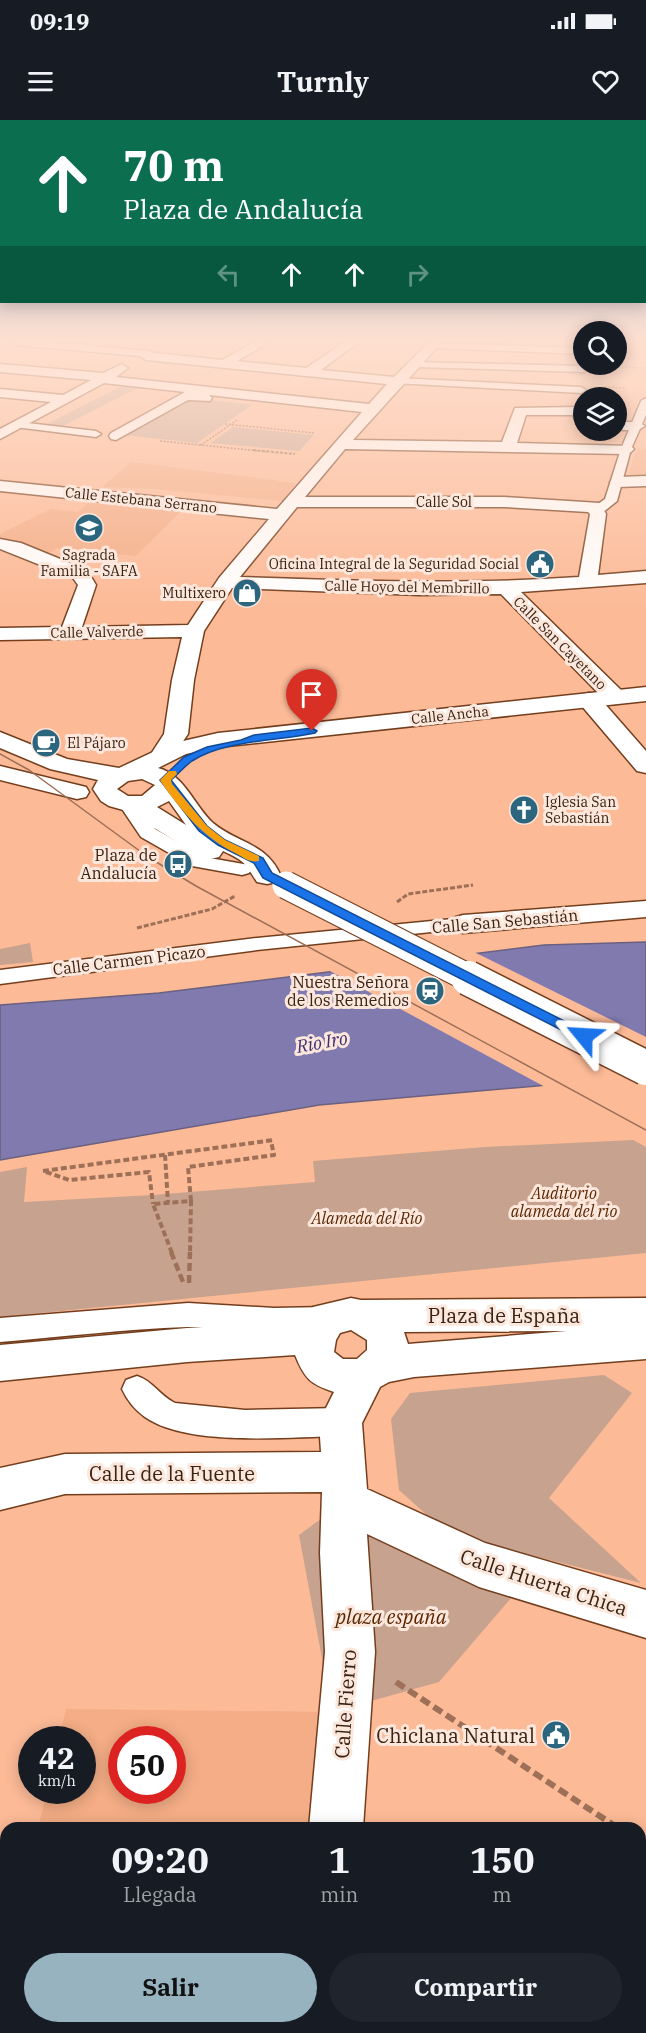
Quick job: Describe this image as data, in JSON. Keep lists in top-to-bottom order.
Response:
{
  "streets": {
    "street": [
      "Calle Estebana Serrano",
      "Calle Sol",
      "Calle Hoyo del Membrillo",
      "Calle Valverde",
      "Calle San Cayetano",
      "Calle Ancha",
      "Calle San Sebastián",
      "Plaza de España",
      "Calle de la Fuente",
      "Calle Huerta Chica",
      "Calle Fierro"
    ],
    "lane": ["Calle Carmen Picazo"]
  },
  "crossings": [
    ["Calle Estebana Serrano", "Calle Sol"],
    ["Calle Hoyo del Membrillo", "Calle San Cayetano"],
    ["Calle San Cayetano", "Calle Ancha"],
    ["Calle San Sebastián", "Calle Carmen Picazo"],
    ["Calle de la Fuente", "Calle Huerta Chica"],
    ["Calle de la Fuente", "Calle Fierro"],
    ["Calle Huerta Chica", "Calle Fierro"]
  ],
  "water": ["Rio Iro"],
  "parks": ["Auditorio alameda del rio", "Alameda del Río", "plaza españa"],
  "places": {
    "school or university": ["Sagrada Familia - SAFA"],
    "public building": ["Oficina Integral de la Seguridad Social", "Chiclana Natural"],
    "shop": ["Multixero"],
    "cafe": ["El Pájaro"],
    "church": ["Iglesia San Sebastián"],
    "bus stop": ["Plaza de Andalucía"],
    "station": ["Nuestra Señora de los Remedios"]
  },
  "page": {
    "status": "09:19",
    "header": "Turnly",
    "turn": ["70 m", "Plaza de Andalucía"],
    "speed": "42 km/h",
    "limit": "50",
    "eta": [
      "09:20",
      "Llegada",
      "1",
      "min",
      "150",
      "m"
    ],
    "buttons": ["Salir", "Compartir"]
  }
}
